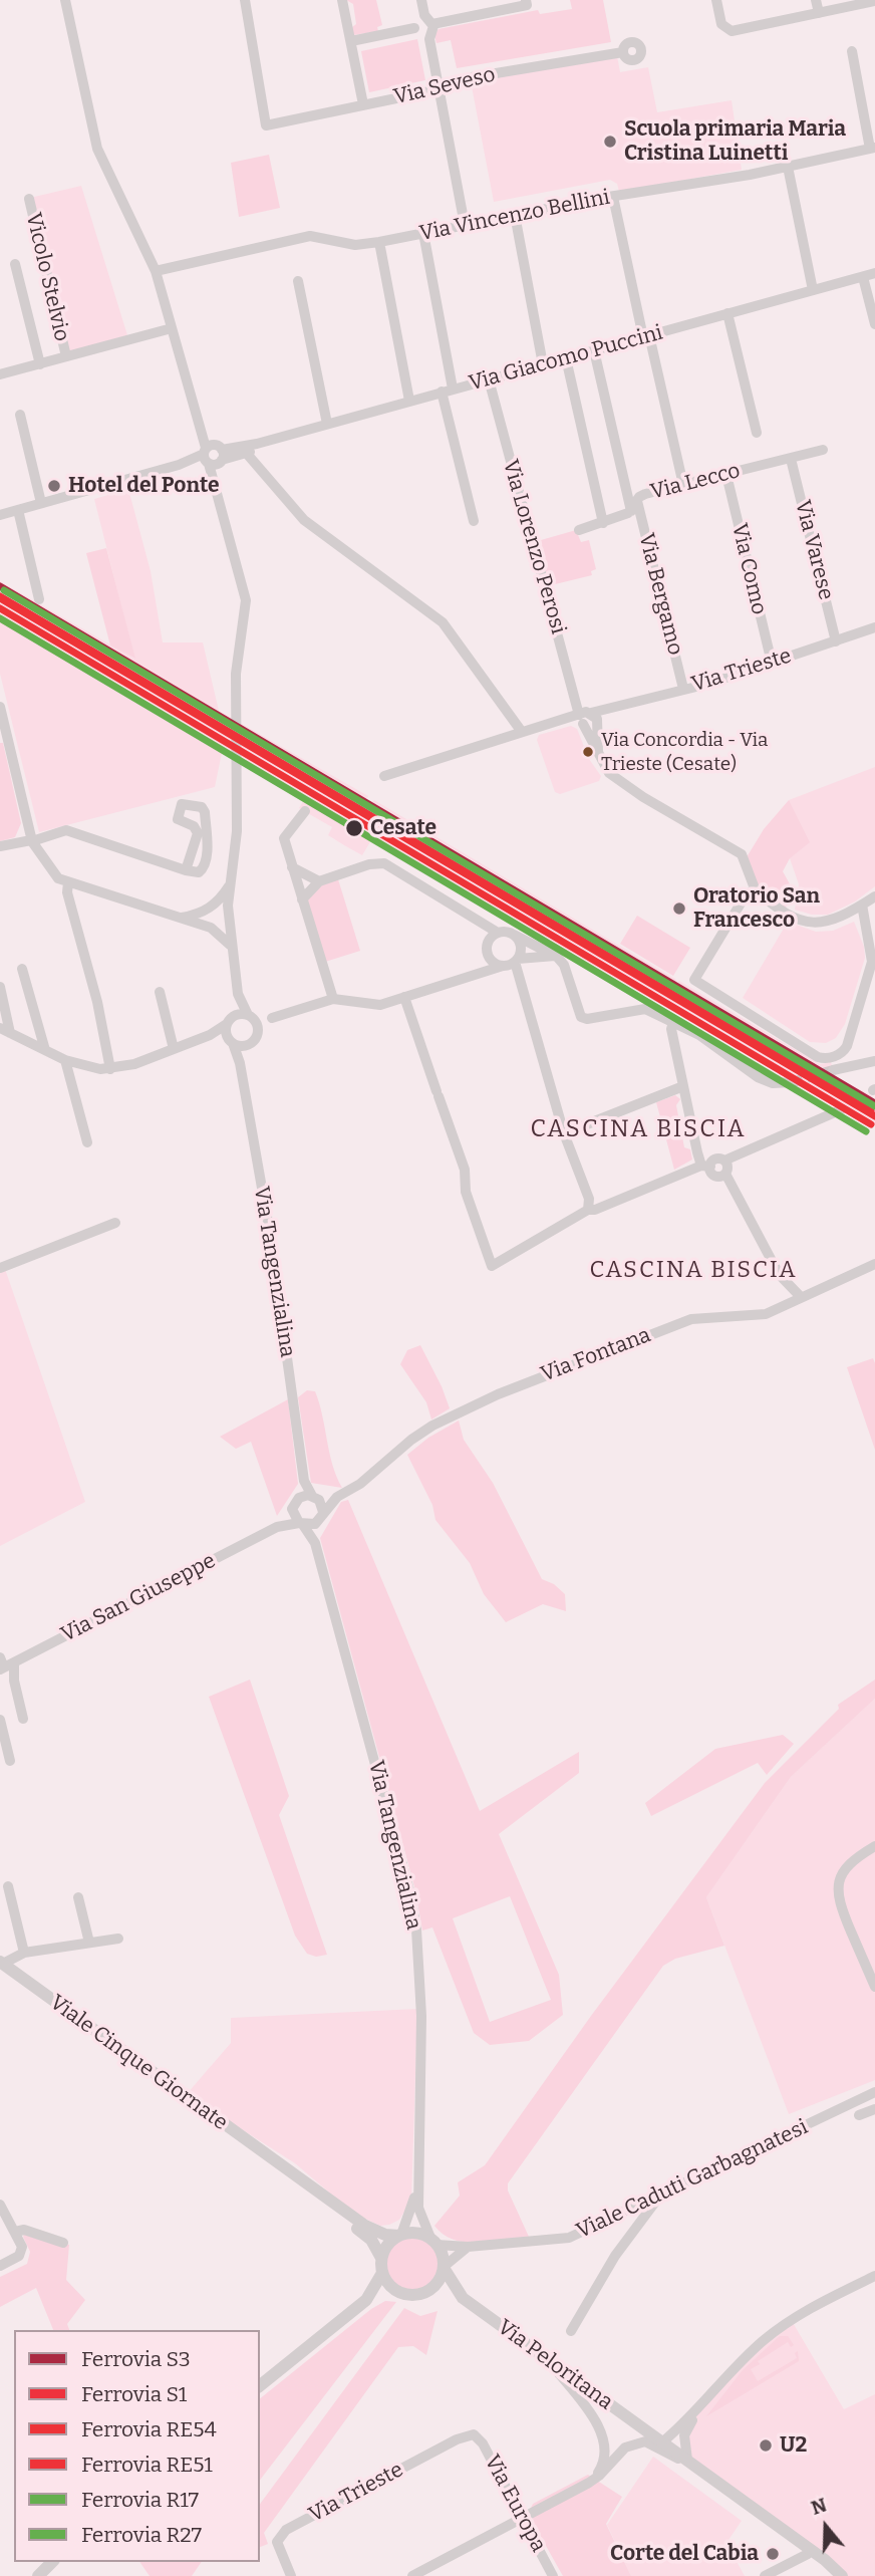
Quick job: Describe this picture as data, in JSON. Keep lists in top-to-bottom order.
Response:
{
  "streets": {
    "main road": ["Viale Cinque Giornate", "Via Peloritana"],
    "street": [
      "Via Seveso",
      "Via Vincenzo Bellini",
      "Vicolo Stelvio",
      "Via Giacomo Puccini",
      "Via Lecco",
      "Via Lorenzo Perosi",
      "Via Varese",
      "Via Como",
      "Via Bergamo",
      "Via Trieste",
      "Via Tangenzialina",
      "Via Fontana",
      "Via San Giuseppe",
      "Viale Caduti Garbagnatesi",
      "Via Europa"
    ]
  },
  "crossings": [
    ["Via Giacomo Puccini", "Via Lorenzo Perosi"],
    ["Via Lecco", "Via Varese"],
    ["Via Lecco", "Via Como"],
    ["Via Lecco", "Via Bergamo"],
    ["Via Lorenzo Perosi", "Via Trieste"],
    ["Via Varese", "Via Trieste"],
    ["Via Como", "Via Trieste"],
    ["Via Bergamo", "Via Trieste"],
    ["Via Trieste", "Via Europa"],
    ["Via Tangenzialina", "Via Fontana"],
    ["Via Tangenzialina", "Via San Giuseppe"],
    ["Via Tangenzialina", "Viale Caduti Garbagnatesi"],
    ["Via Tangenzialina", "Via Peloritana"],
    ["Viale Caduti Garbagnatesi", "Via Peloritana"]
  ],
  "districts": ["CASCINA BISCIA", "CASCINA BISCIA"],
  "places": [
    "Scuola primaria Maria Cristina Luinetti",
    "Hotel del Ponte",
    "Via Concordia - Via Trieste (Cesate)",
    "Cesate",
    "Oratorio San Francesco",
    "U2",
    "Corte del Cabia"
  ],
  "lines": [
    "rail line S3",
    "rail line R17",
    "rail line S1",
    "rail line RE54",
    "rail line RE51",
    "rail line R27"
  ],
  "legend": [
    "Ferrovia S3",
    "Ferrovia S1",
    "Ferrovia RE54",
    "Ferrovia RE51",
    "Ferrovia R17",
    "Ferrovia R27"
  ],
  "north": "top"
}
